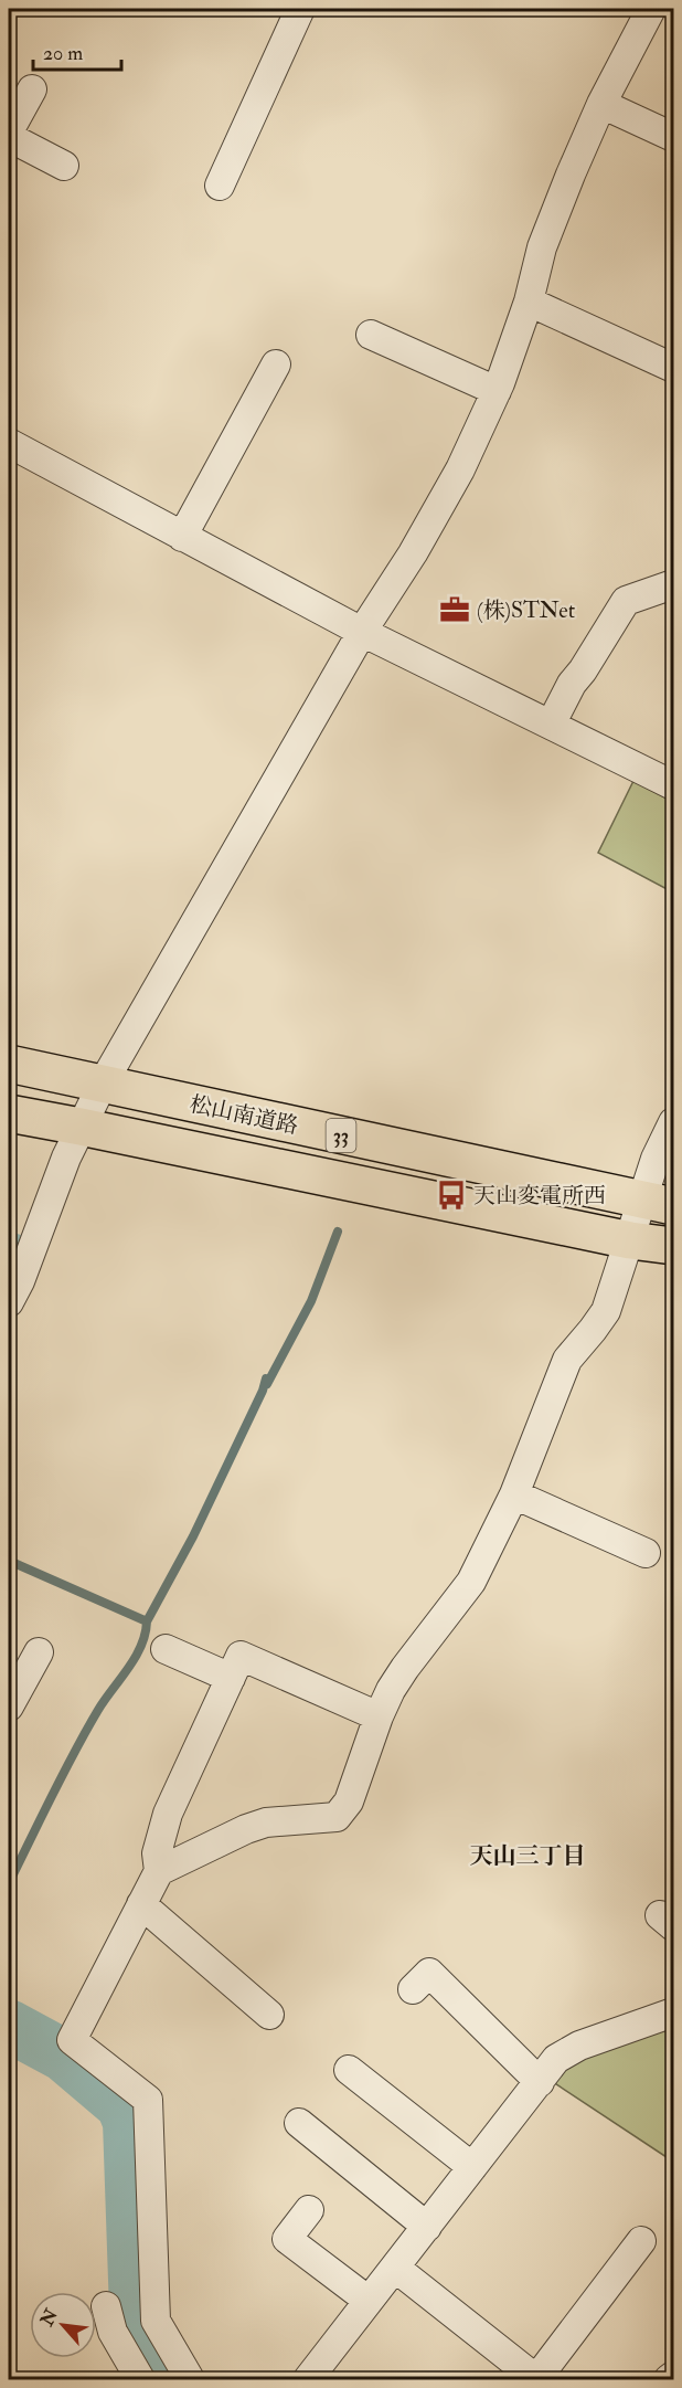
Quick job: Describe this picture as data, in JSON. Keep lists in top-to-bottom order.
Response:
{
  "streets": {
    "highway": ["松山南道路", "33"]
  },
  "districts": ["天山三丁目"],
  "places": {
    "office": ["(株)STNet"],
    "bus stop": ["天山変電所西"]
  },
  "scale_bar": "20 m",
  "north": "top left"
}
